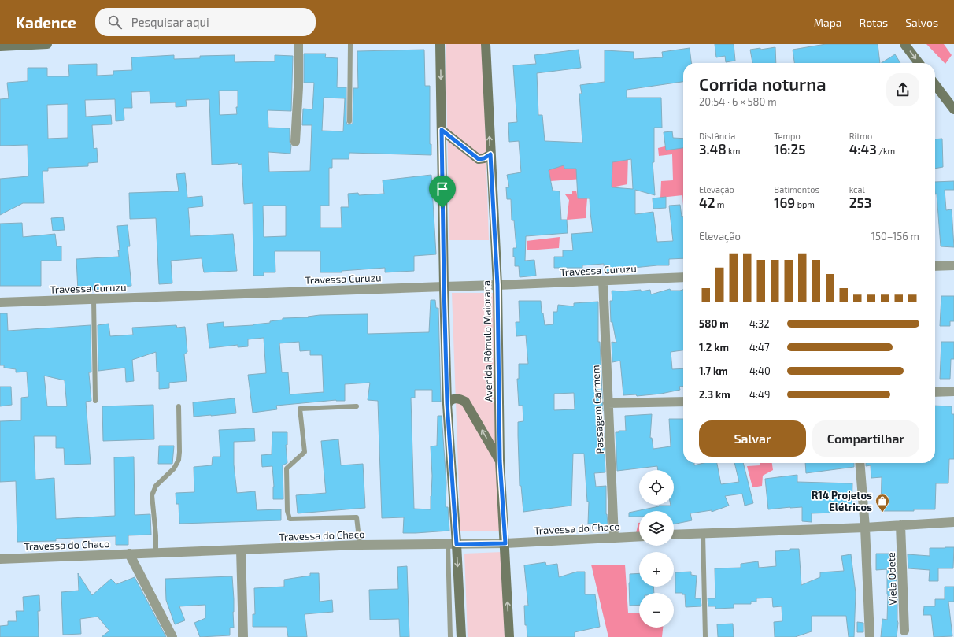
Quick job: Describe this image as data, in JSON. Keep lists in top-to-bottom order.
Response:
{
  "streets": {
    "street": [
      "Travessa Curuzu",
      "Avenida Rômulo Maiorana",
      "Passagem Carmem",
      "Travessa do Chaco",
      "Viela Odete"
    ]
  },
  "crossings": [
    ["Travessa Curuzu", "Avenida Rômulo Maiorana"],
    ["Travessa Curuzu", "Passagem Carmem"],
    ["Avenida Rômulo Maiorana", "Travessa do Chaco"],
    ["Passagem Carmem", "Travessa do Chaco"]
  ],
  "places": {
    "shop": ["R14 Projetos Elétricos"]
  },
  "page": {
    "header": "Kadence",
    "search": "Pesquisar aqui",
    "nav": ["Mapa", "Rotas", "Salvos"],
    "heading": ["Corrida noturna", "20:54 · 6 × 580 m"],
    "stats": [
      ["Distância", "3.48 km"],
      ["Tempo", "16:25"],
      ["Ritmo", "4:43 /km"],
      ["Elevação", "42 m"],
      ["Batimentos", "169 bpm"],
      ["kcal", "253"]
    ],
    "chart": ["Elevação", "150–156 m"],
    "list": [
      {
        "name": "580 m",
        "note": "4:32"
      },
      {
        "name": "1.2 km",
        "note": "4:47"
      },
      {
        "name": "1.7 km",
        "note": "4:40"
      },
      {
        "name": "2.3 km",
        "note": "4:49"
      }
    ],
    "buttons": ["Salvar", "Compartilhar"],
    "map_buttons": ["+", "−"]
  }
}
